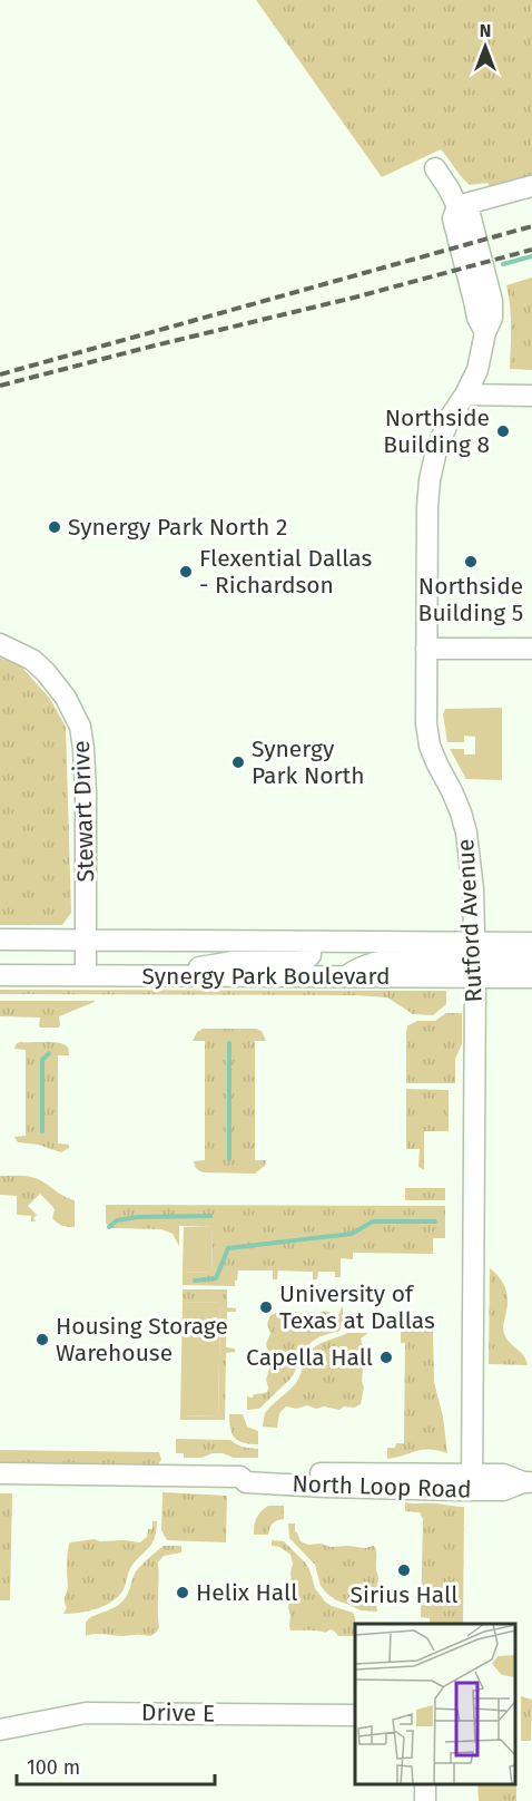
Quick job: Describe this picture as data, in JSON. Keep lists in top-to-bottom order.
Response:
{
  "streets": {
    "street": [
      "Stewart Drive",
      "Rutford Avenue",
      "Synergy Park Boulevard",
      "North Loop Road",
      "Drive E"
    ]
  },
  "crossings": [
    ["Stewart Drive", "Synergy Park Boulevard"],
    ["Rutford Avenue", "Synergy Park Boulevard"],
    ["Rutford Avenue", "North Loop Road"]
  ],
  "places": [
    "Northside Building 8",
    "Synergy Park North 2",
    "Northside Building 5",
    "Flexential Dallas - Richardson",
    "Synergy Park North",
    "University of Texas at Dallas",
    "Housing Storage Warehouse",
    "Capella Hall",
    "Sirius Hall",
    "Helix Hall"
  ],
  "scale_bar": "100 m",
  "north": "top"
}
